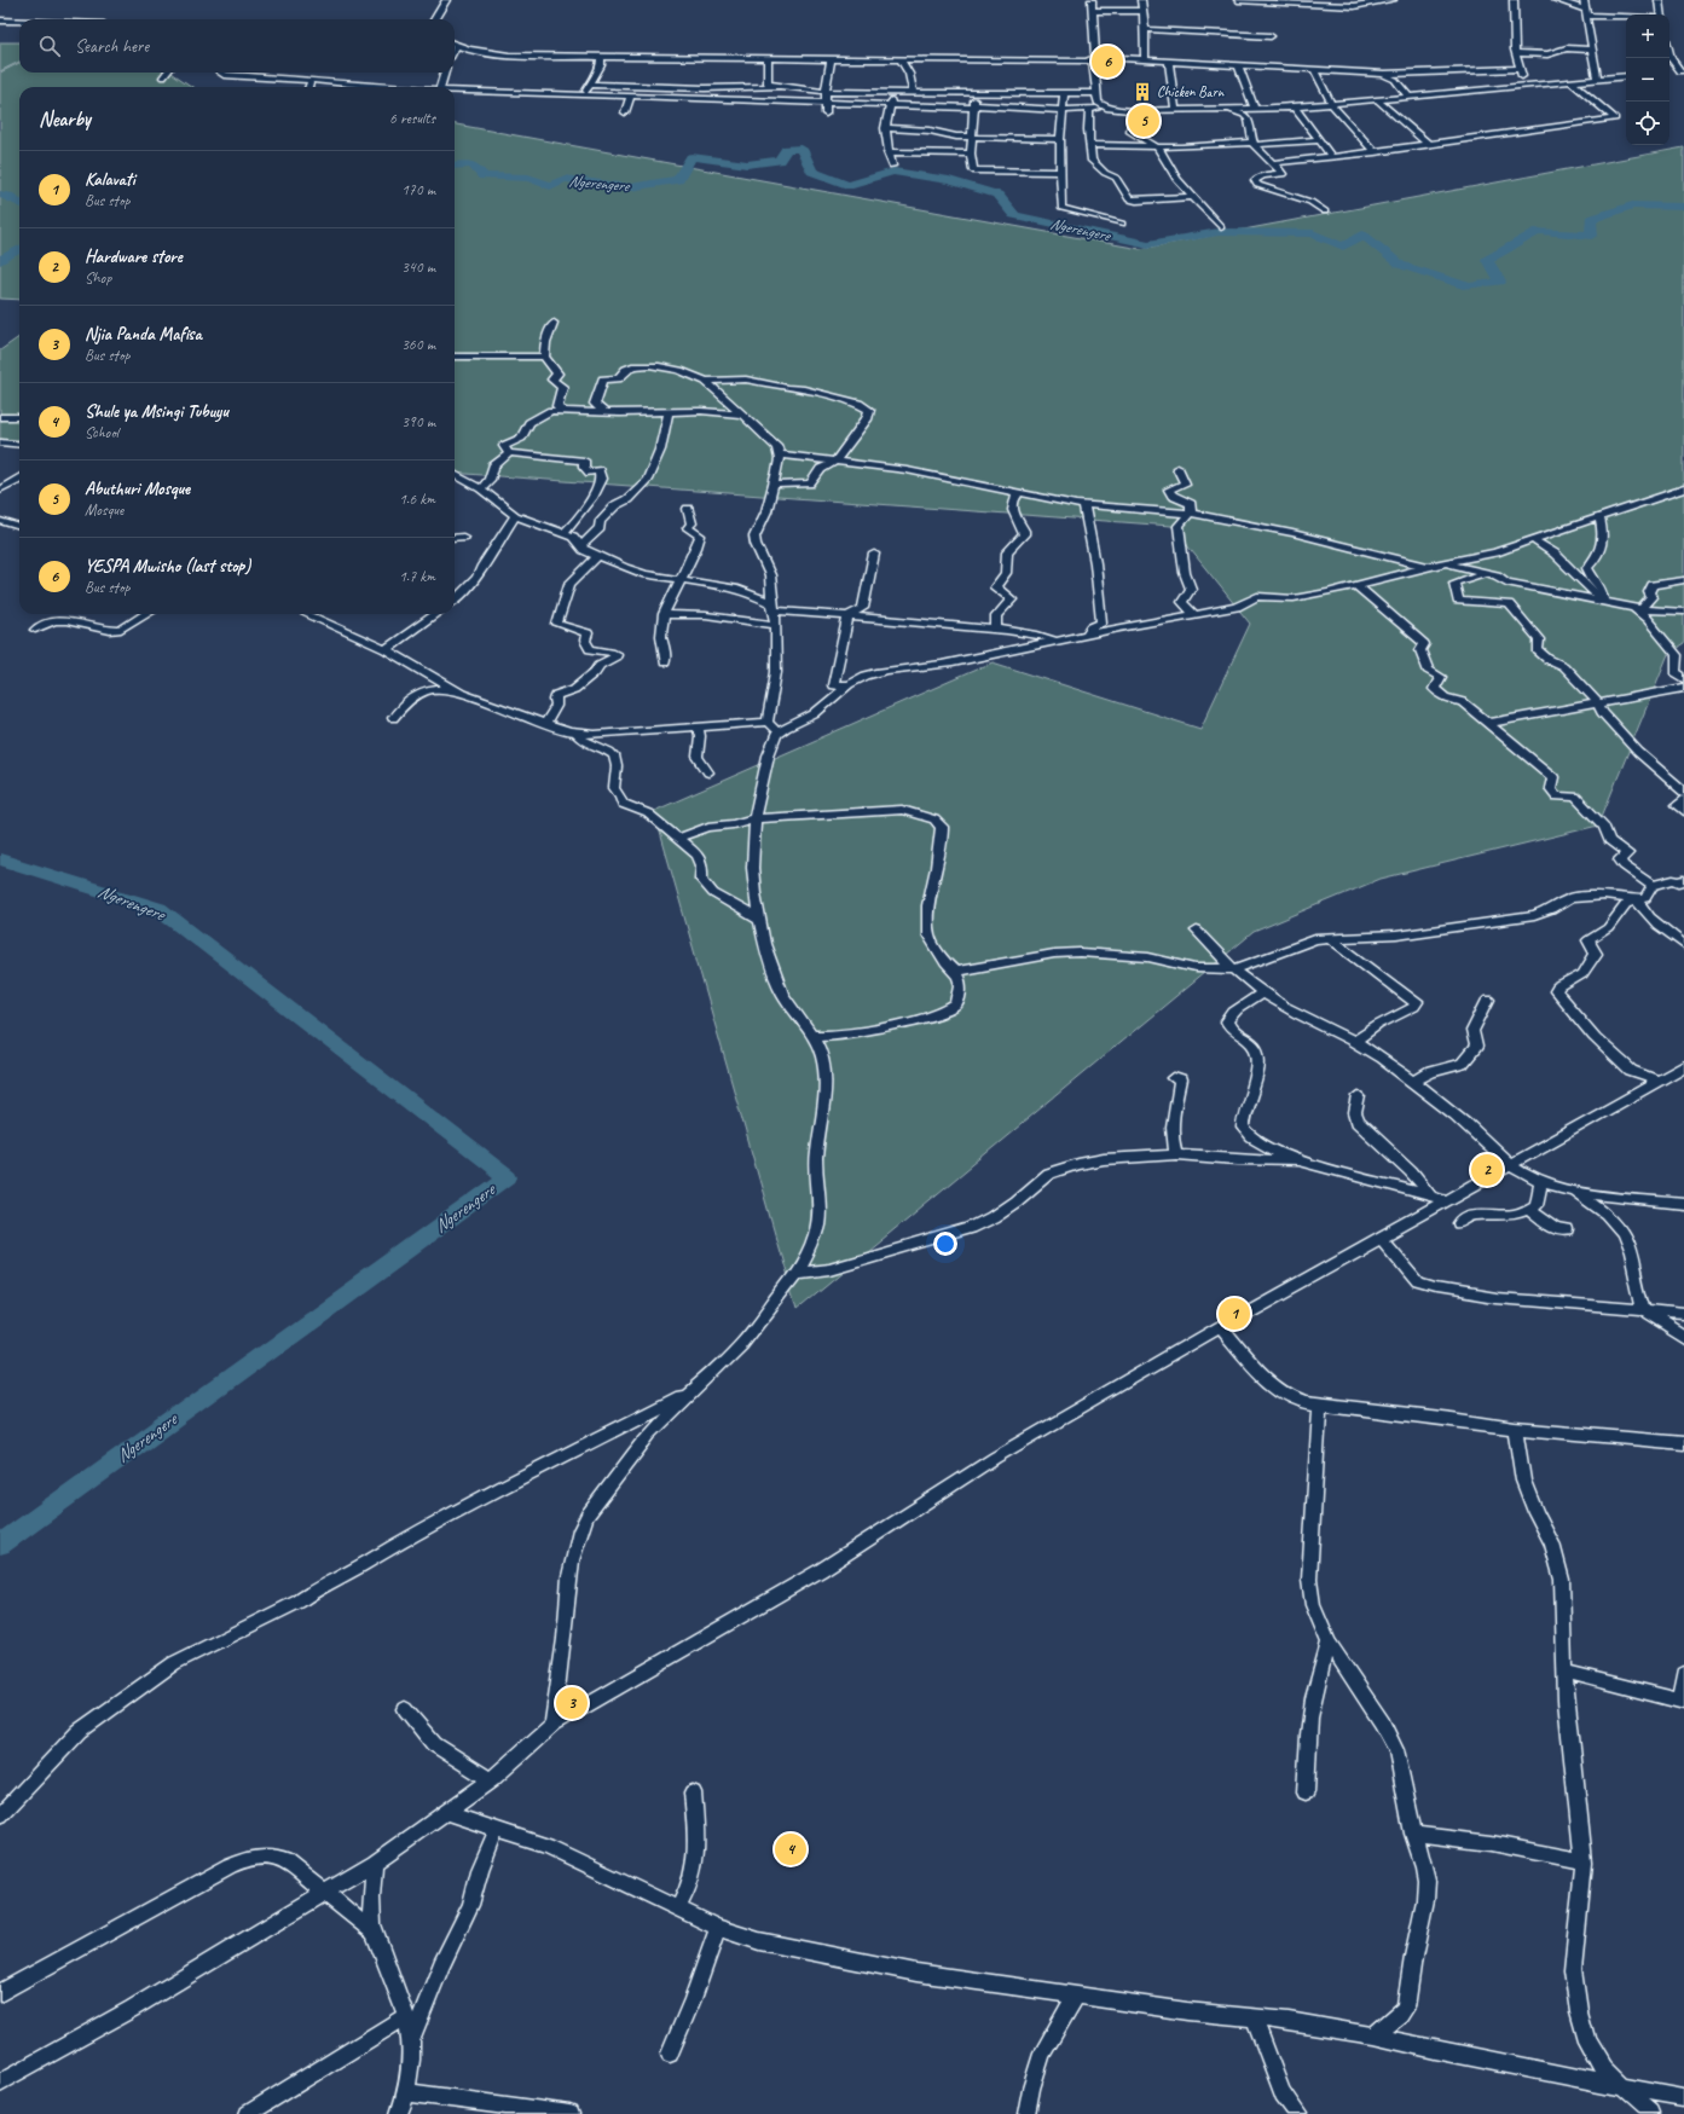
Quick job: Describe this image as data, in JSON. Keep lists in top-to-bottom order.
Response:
{
  "water": ["Ngerengere"],
  "places": {
    "building": ["Chicken Barn"]
  },
  "page": {
    "map_buttons": ["+", "−"],
    "search": "Search here",
    "pins": [
      "6",
      "5",
      "2",
      "1",
      "3",
      "4"
    ],
    "heading": ["Nearby", "6 results"],
    "list": [
      {
        "mark": "1",
        "name": "Kalavati",
        "note": "Bus stop",
        "value": "170 m"
      },
      {
        "mark": "2",
        "name": "Hardware store",
        "note": "Shop",
        "value": "340 m"
      },
      {
        "mark": "3",
        "name": "Njia Panda Mafisa",
        "note": "Bus stop",
        "value": "360 m"
      },
      {
        "mark": "4",
        "name": "Shule ya Msingi Tubuyu",
        "note": "School",
        "value": "390 m"
      },
      {
        "mark": "5",
        "name": "Abuthuri Mosque",
        "note": "Mosque",
        "value": "1.6 km"
      },
      {
        "mark": "6",
        "name": "YESPA Mwisho (last stop)",
        "note": "Bus stop",
        "value": "1.7 km"
      }
    ]
  }
}
